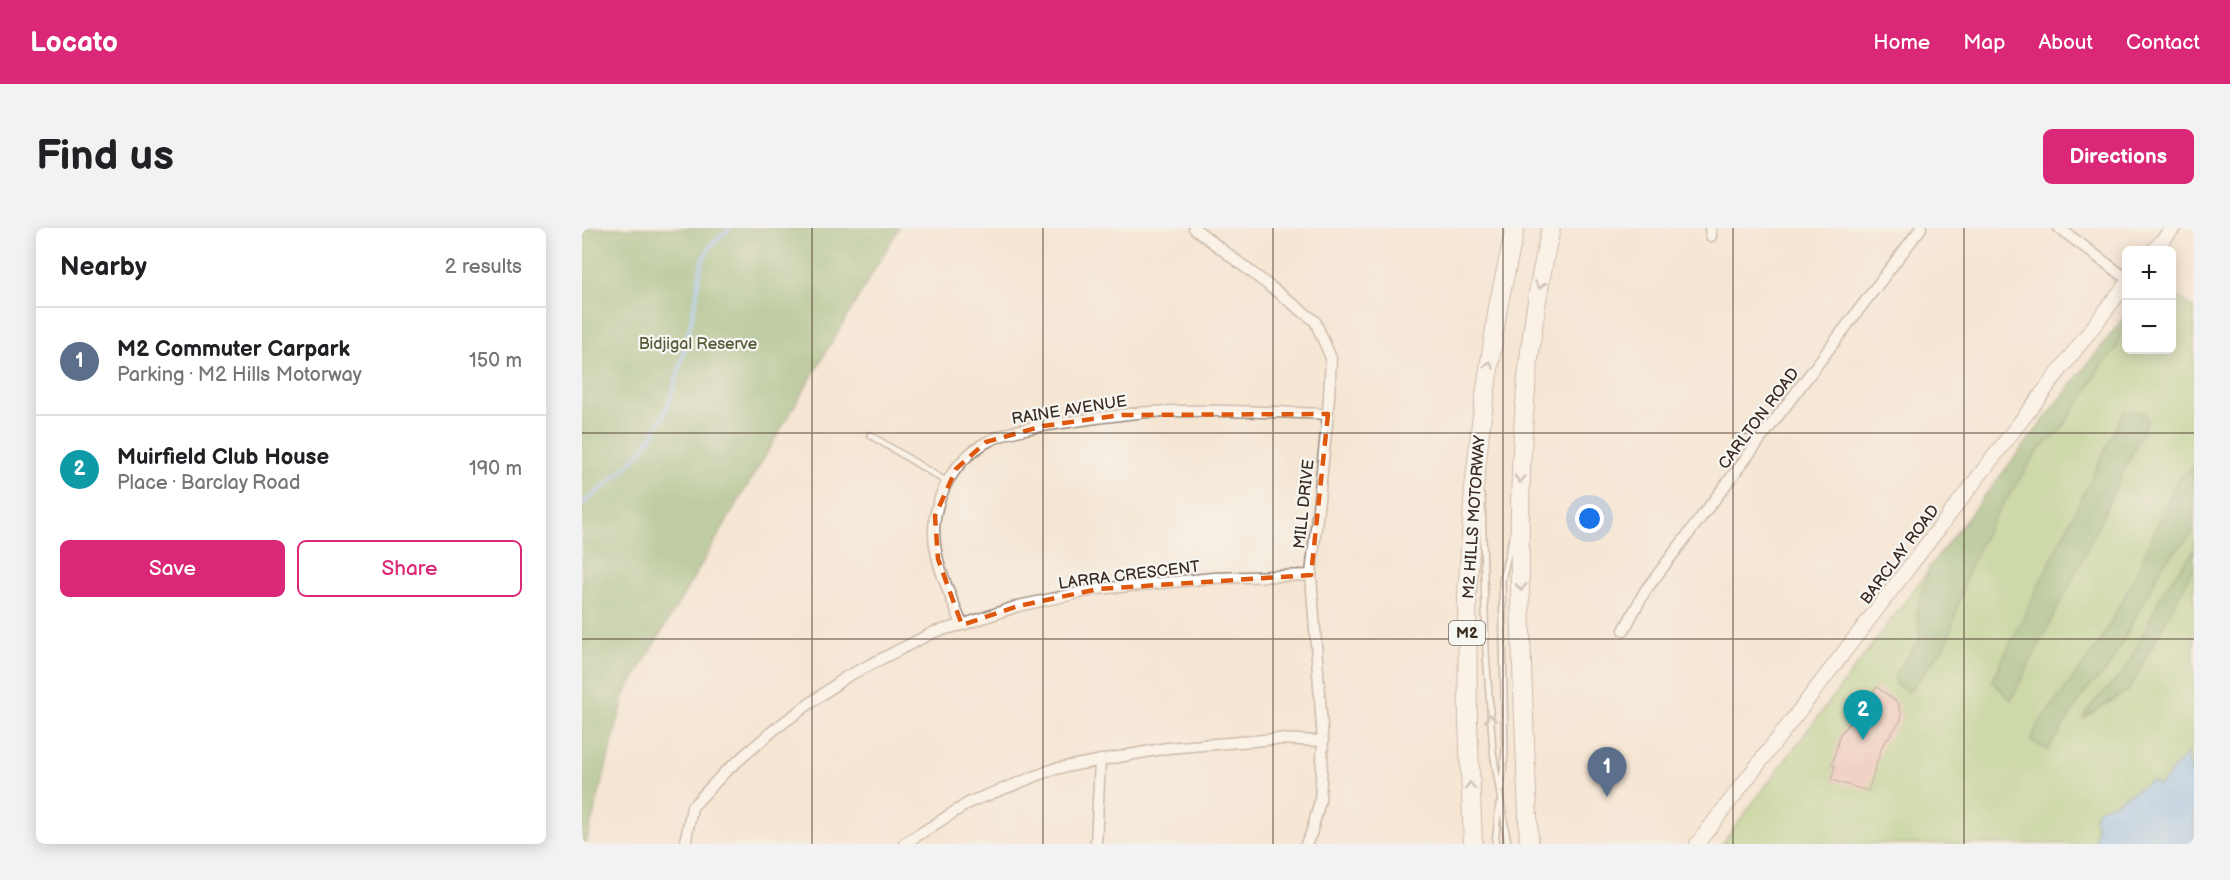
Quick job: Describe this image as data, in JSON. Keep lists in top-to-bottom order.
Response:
{
  "streets": {
    "highway": ["M2 HILLS MOTORWAY", "M2"],
    "main road": ["BARCLAY ROAD"],
    "street": [
      "RAINE AVENUE",
      "CARLTON ROAD",
      "MILL DRIVE",
      "LARRA CRESCENT"
    ]
  },
  "crossings": [
    ["RAINE AVENUE", "MILL DRIVE"],
    ["RAINE AVENUE", "LARRA CRESCENT"],
    ["MILL DRIVE", "LARRA CRESCENT"],
    ["M2 HILLS MOTORWAY", "M2"]
  ],
  "parks": ["Bidjigal Reserve"],
  "page": {
    "header": "Locato",
    "nav": [
      "Home",
      "Map",
      "About",
      "Contact"
    ],
    "buttons": [
      "Directions",
      ["Save", "Share"]
    ],
    "title": "Find us",
    "heading": ["Nearby", "2 results"],
    "map_buttons": ["+", "−"],
    "list": [
      {
        "mark": "1",
        "name": "M2 Commuter Carpark",
        "note": "Parking · M2 Hills Motorway",
        "value": "150 m"
      },
      {
        "mark": "2",
        "name": "Muirfield Club House",
        "note": "Place · Barclay Road",
        "value": "190 m"
      }
    ],
    "pins": ["2", "1"]
  }
}
